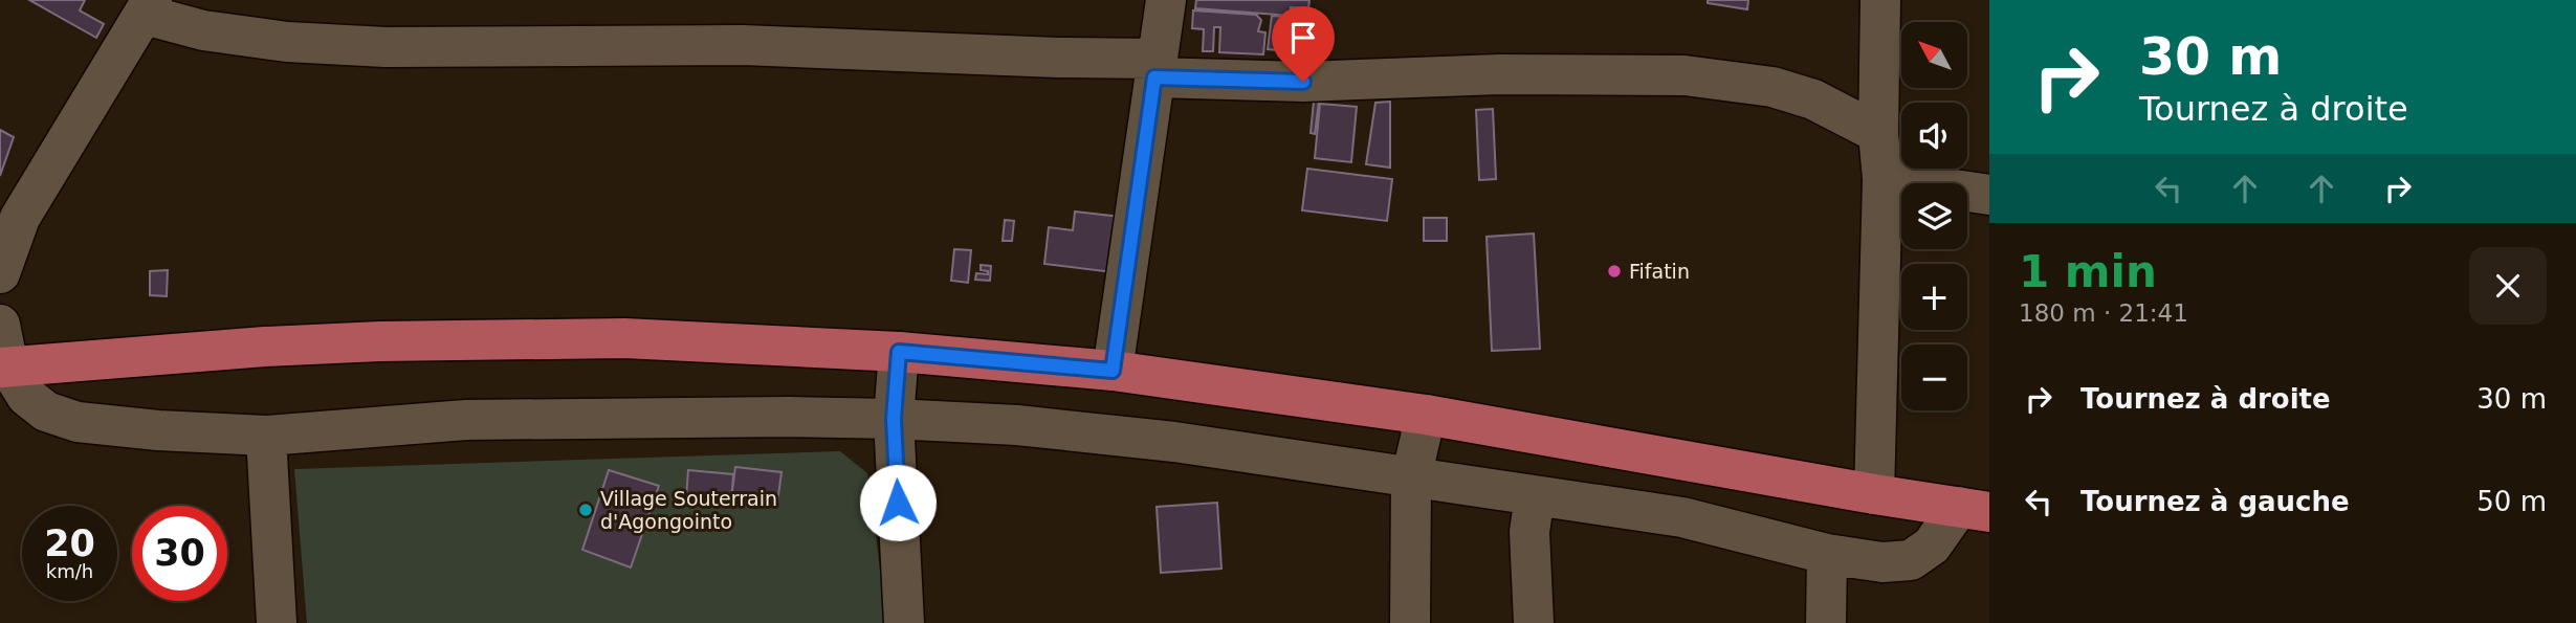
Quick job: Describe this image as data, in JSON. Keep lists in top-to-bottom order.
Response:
{
  "places": ["Fifatin", "Village Souterrain d'Agongointo"],
  "north": "top left",
  "page": {
    "turn": ["30 m", "Tournez à droite"],
    "map_buttons": ["+", "−"],
    "heading": ["1 min", "180 m · 21:41"],
    "list": [
      {
        "name": "Tournez à droite",
        "value": "30 m"
      },
      {
        "name": "Tournez à gauche",
        "value": "50 m"
      }
    ],
    "speed": "20 km/h",
    "limit": "30"
  }
}
